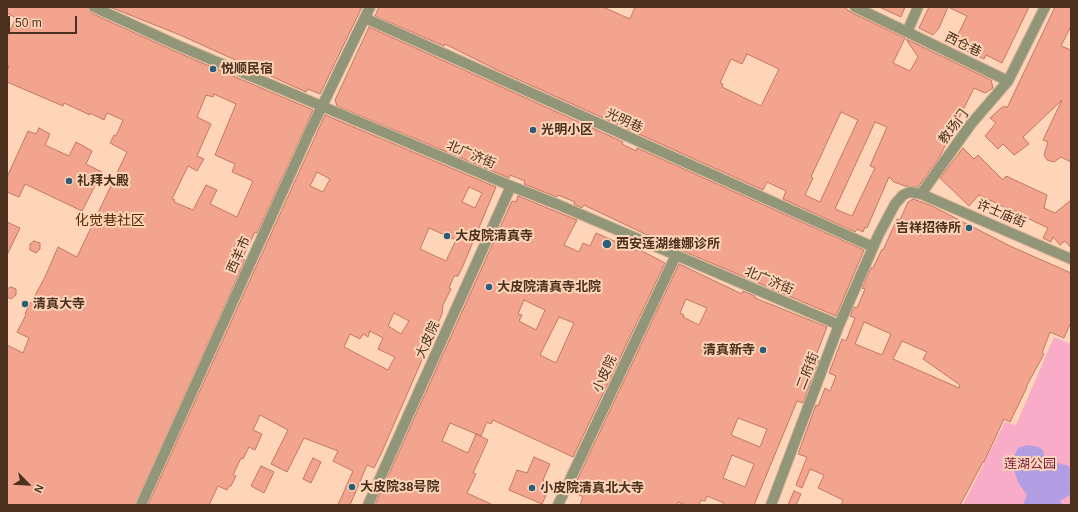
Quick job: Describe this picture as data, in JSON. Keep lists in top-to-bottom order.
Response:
{
  "streets": {
    "street": [
      "西仓巷",
      "光明巷",
      "教场门",
      "北广济街",
      "许士庙街",
      "西羊市",
      "大皮院",
      "二府街",
      "小皮院"
    ]
  },
  "crossings": [
    ["西仓巷", "教场门"],
    ["光明巷", "西羊市"],
    ["光明巷", "二府街"],
    ["教场门", "许士庙街"],
    ["北广济街", "西羊市"],
    ["北广济街", "大皮院"],
    ["北广济街", "二府街"],
    ["北广济街", "小皮院"]
  ],
  "districts": ["化觉巷社区"],
  "parks": ["莲湖公园"],
  "places": [
    "悦顺民宿",
    "光明小区",
    "礼拜大殿",
    "吉祥招待所",
    "大皮院清真寺",
    "西安莲湖维娜诊所",
    "大皮院清真寺北院",
    "清真大寺",
    "清真新寺",
    "大皮院38号院",
    "小皮院清真北大寺"
  ],
  "scale_bar": "50 m",
  "north": "bottom right"
}
